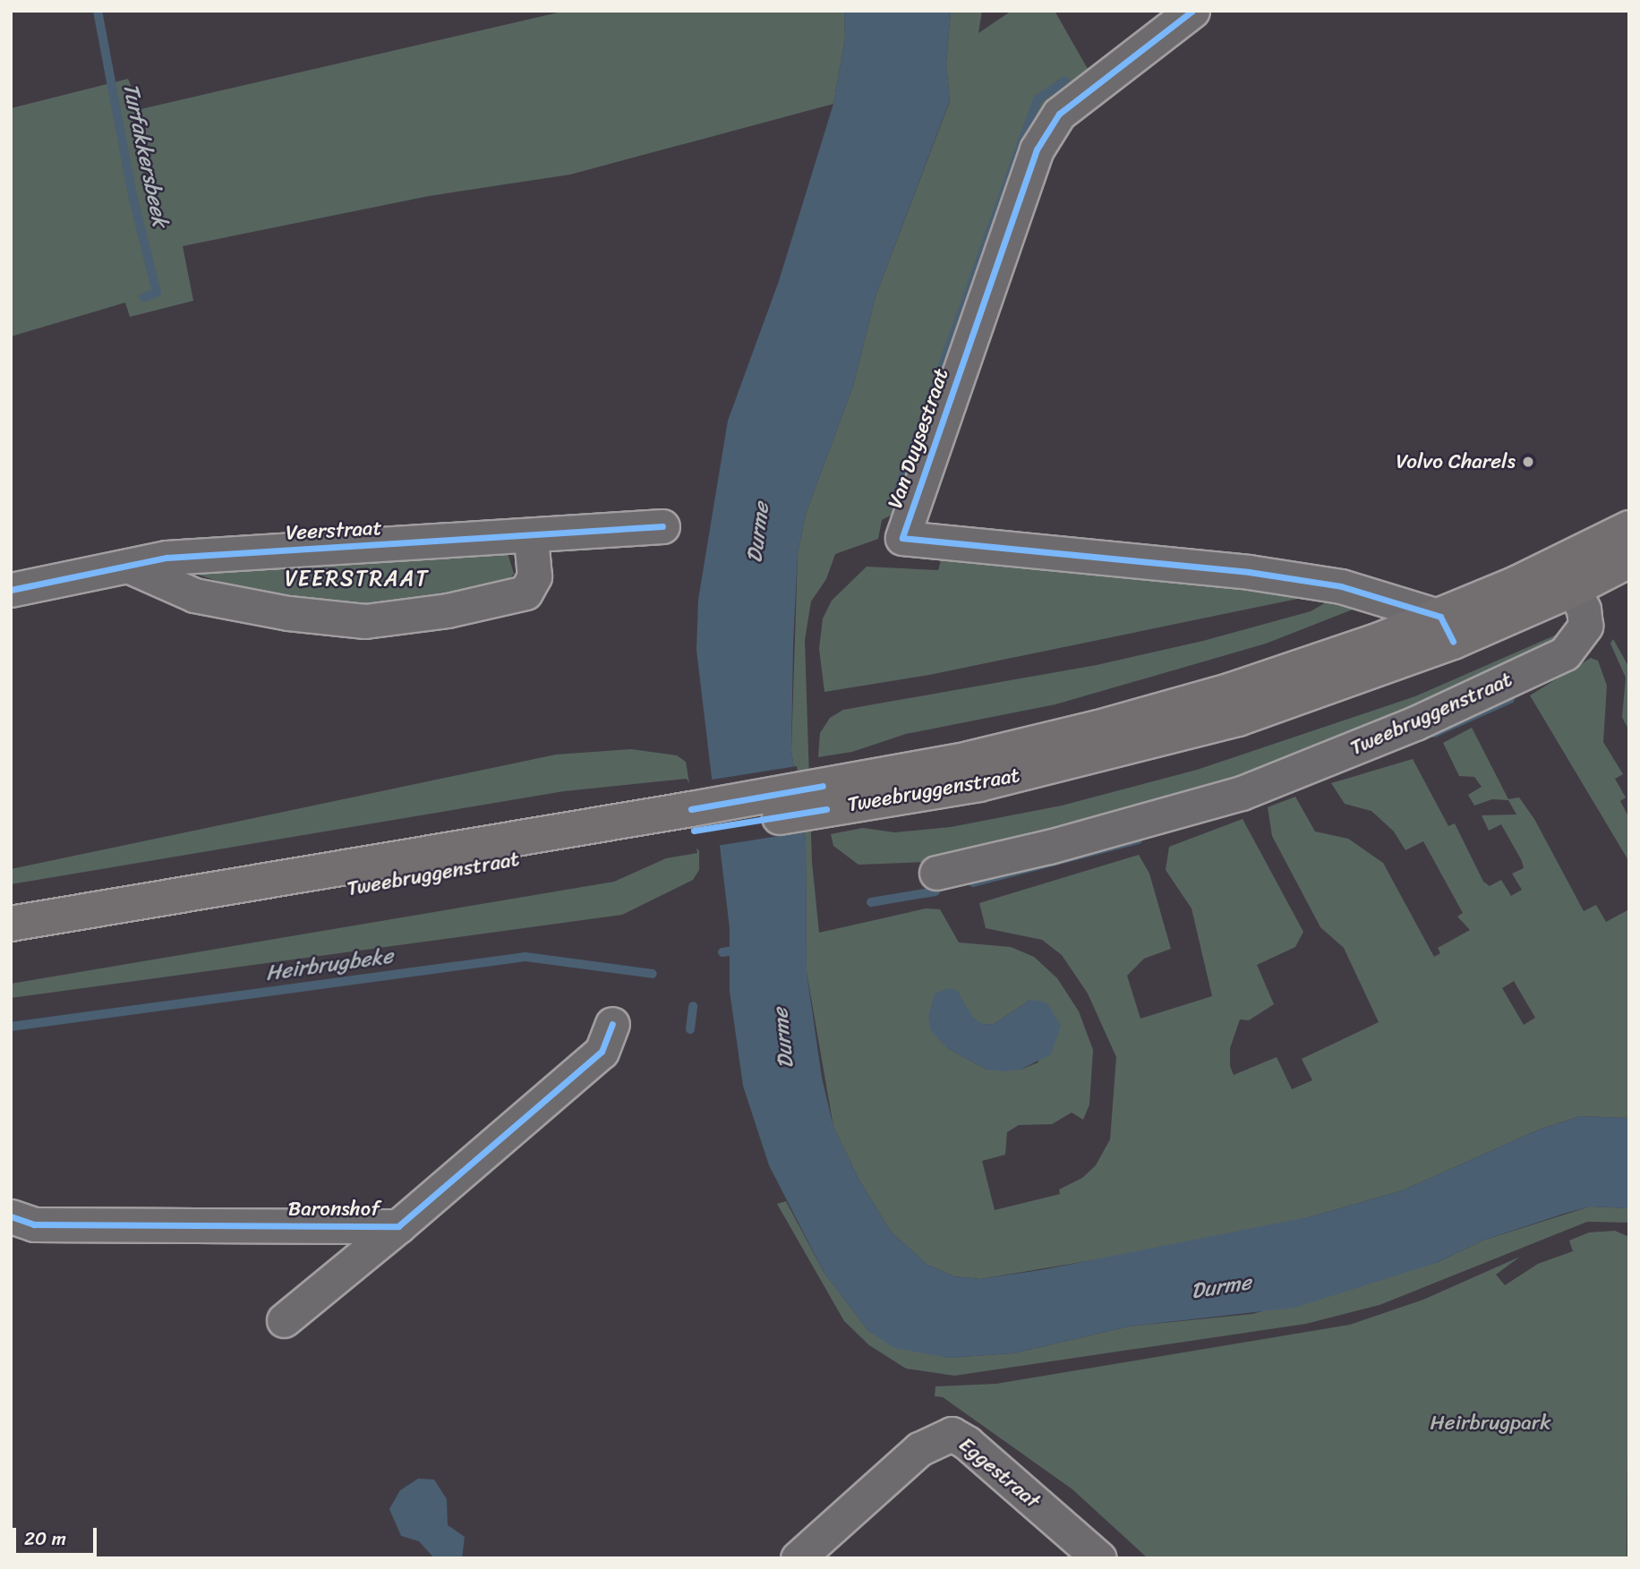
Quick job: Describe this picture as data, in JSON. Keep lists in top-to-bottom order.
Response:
{
  "streets": {
    "main road": ["Tweebruggenstraat"],
    "street": [
      "Van Duysestraat",
      "Veerstraat",
      "Baronshof",
      "Eggestraat"
    ]
  },
  "crossings": [
    ["Van Duysestraat", "Tweebruggenstraat"]
  ],
  "districts": ["VEERSTRAAT"],
  "water": ["Turfakkersbeek", "Durme", "Heirbrugbeke"],
  "parks": ["Heirbrugpark"],
  "places": ["Volvo Charels"],
  "scale_bar": "20 m"
}
